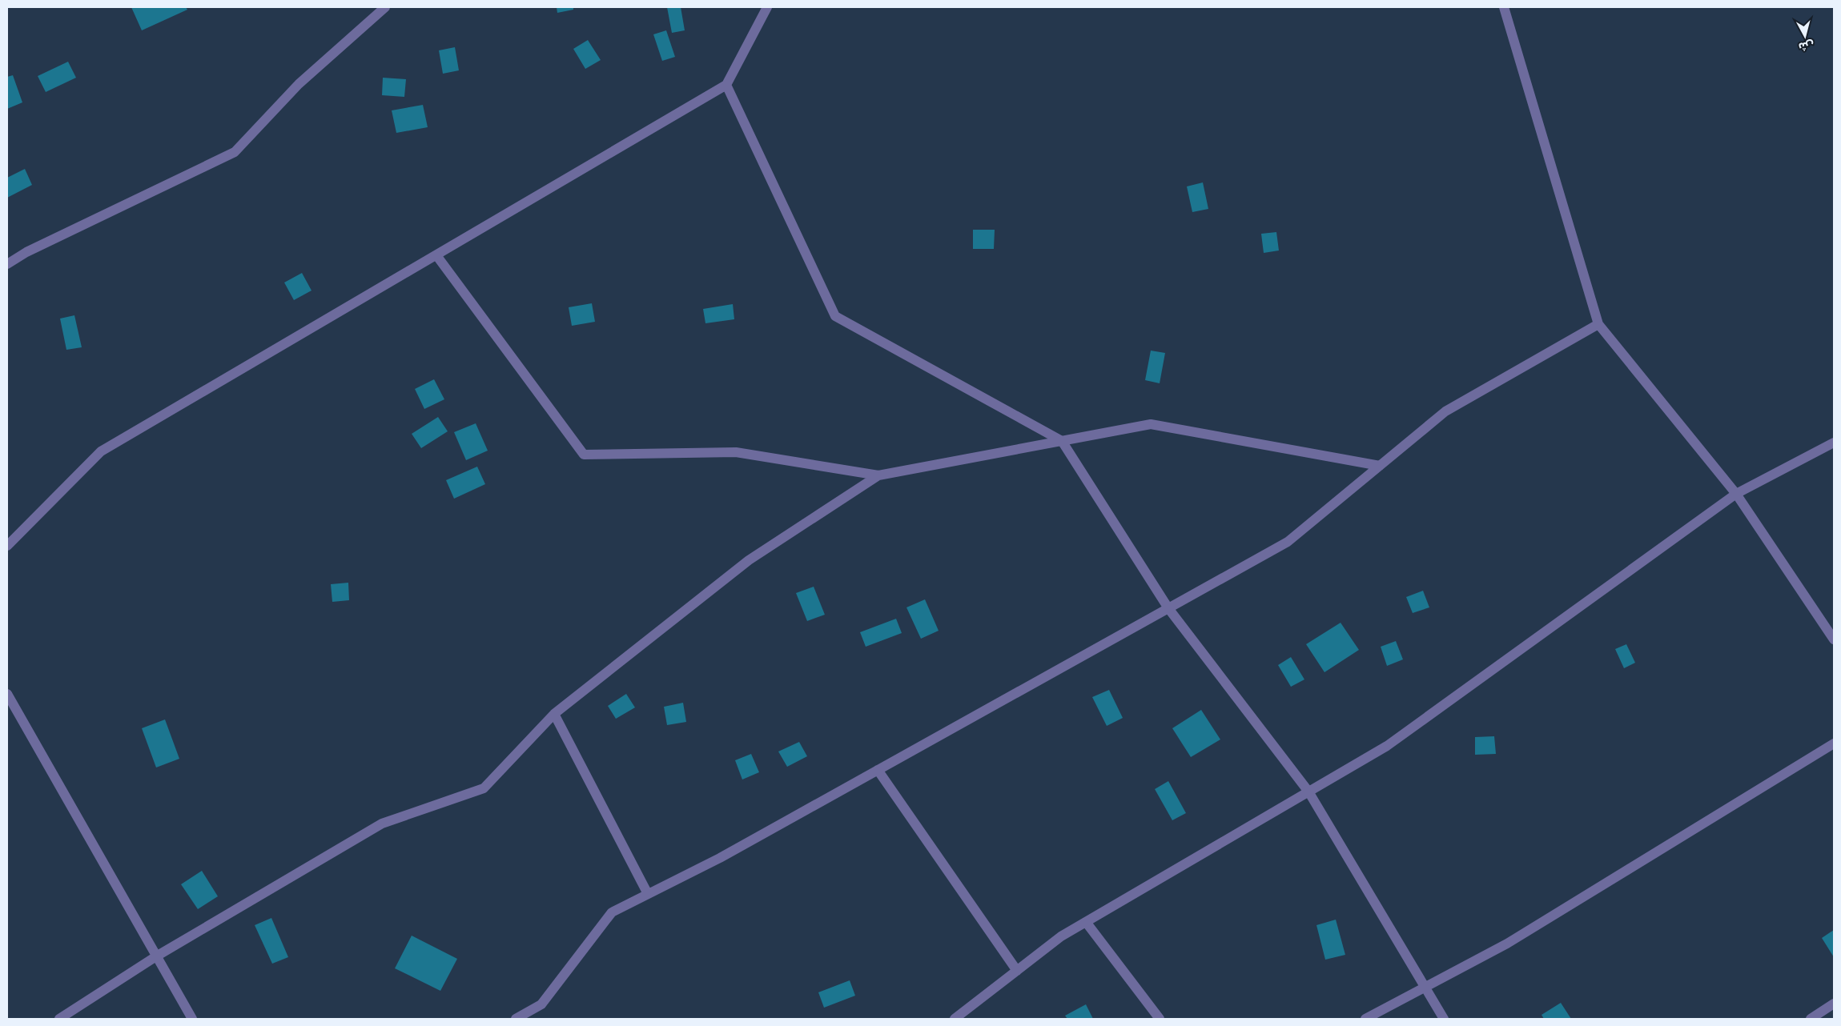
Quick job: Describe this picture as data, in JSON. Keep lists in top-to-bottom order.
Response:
{
  "north": "bottom"
}
